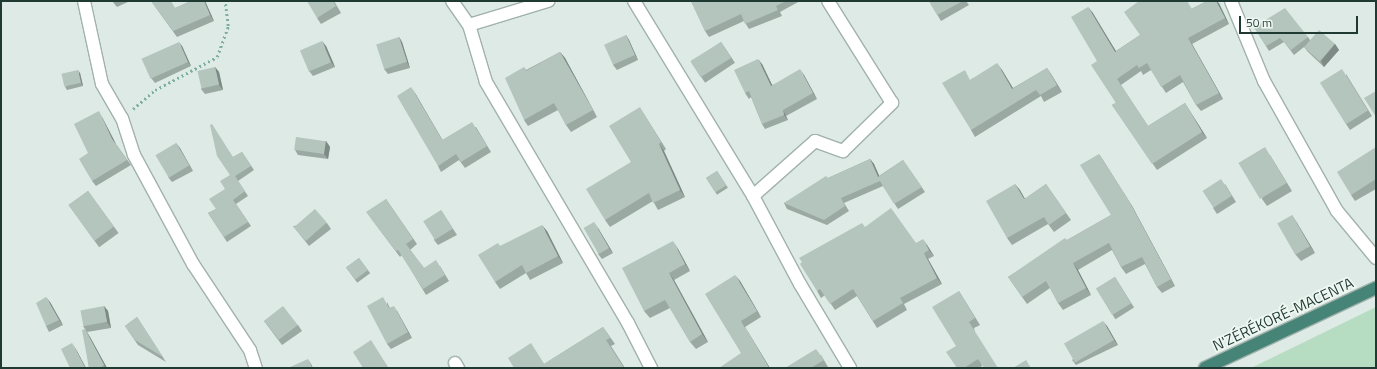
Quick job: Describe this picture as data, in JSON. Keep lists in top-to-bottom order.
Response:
{
  "streets": {
    "highway": ["N'ZÉRÉKORÉ-MACENTA"]
  },
  "scale_bar": "50 m"
}
